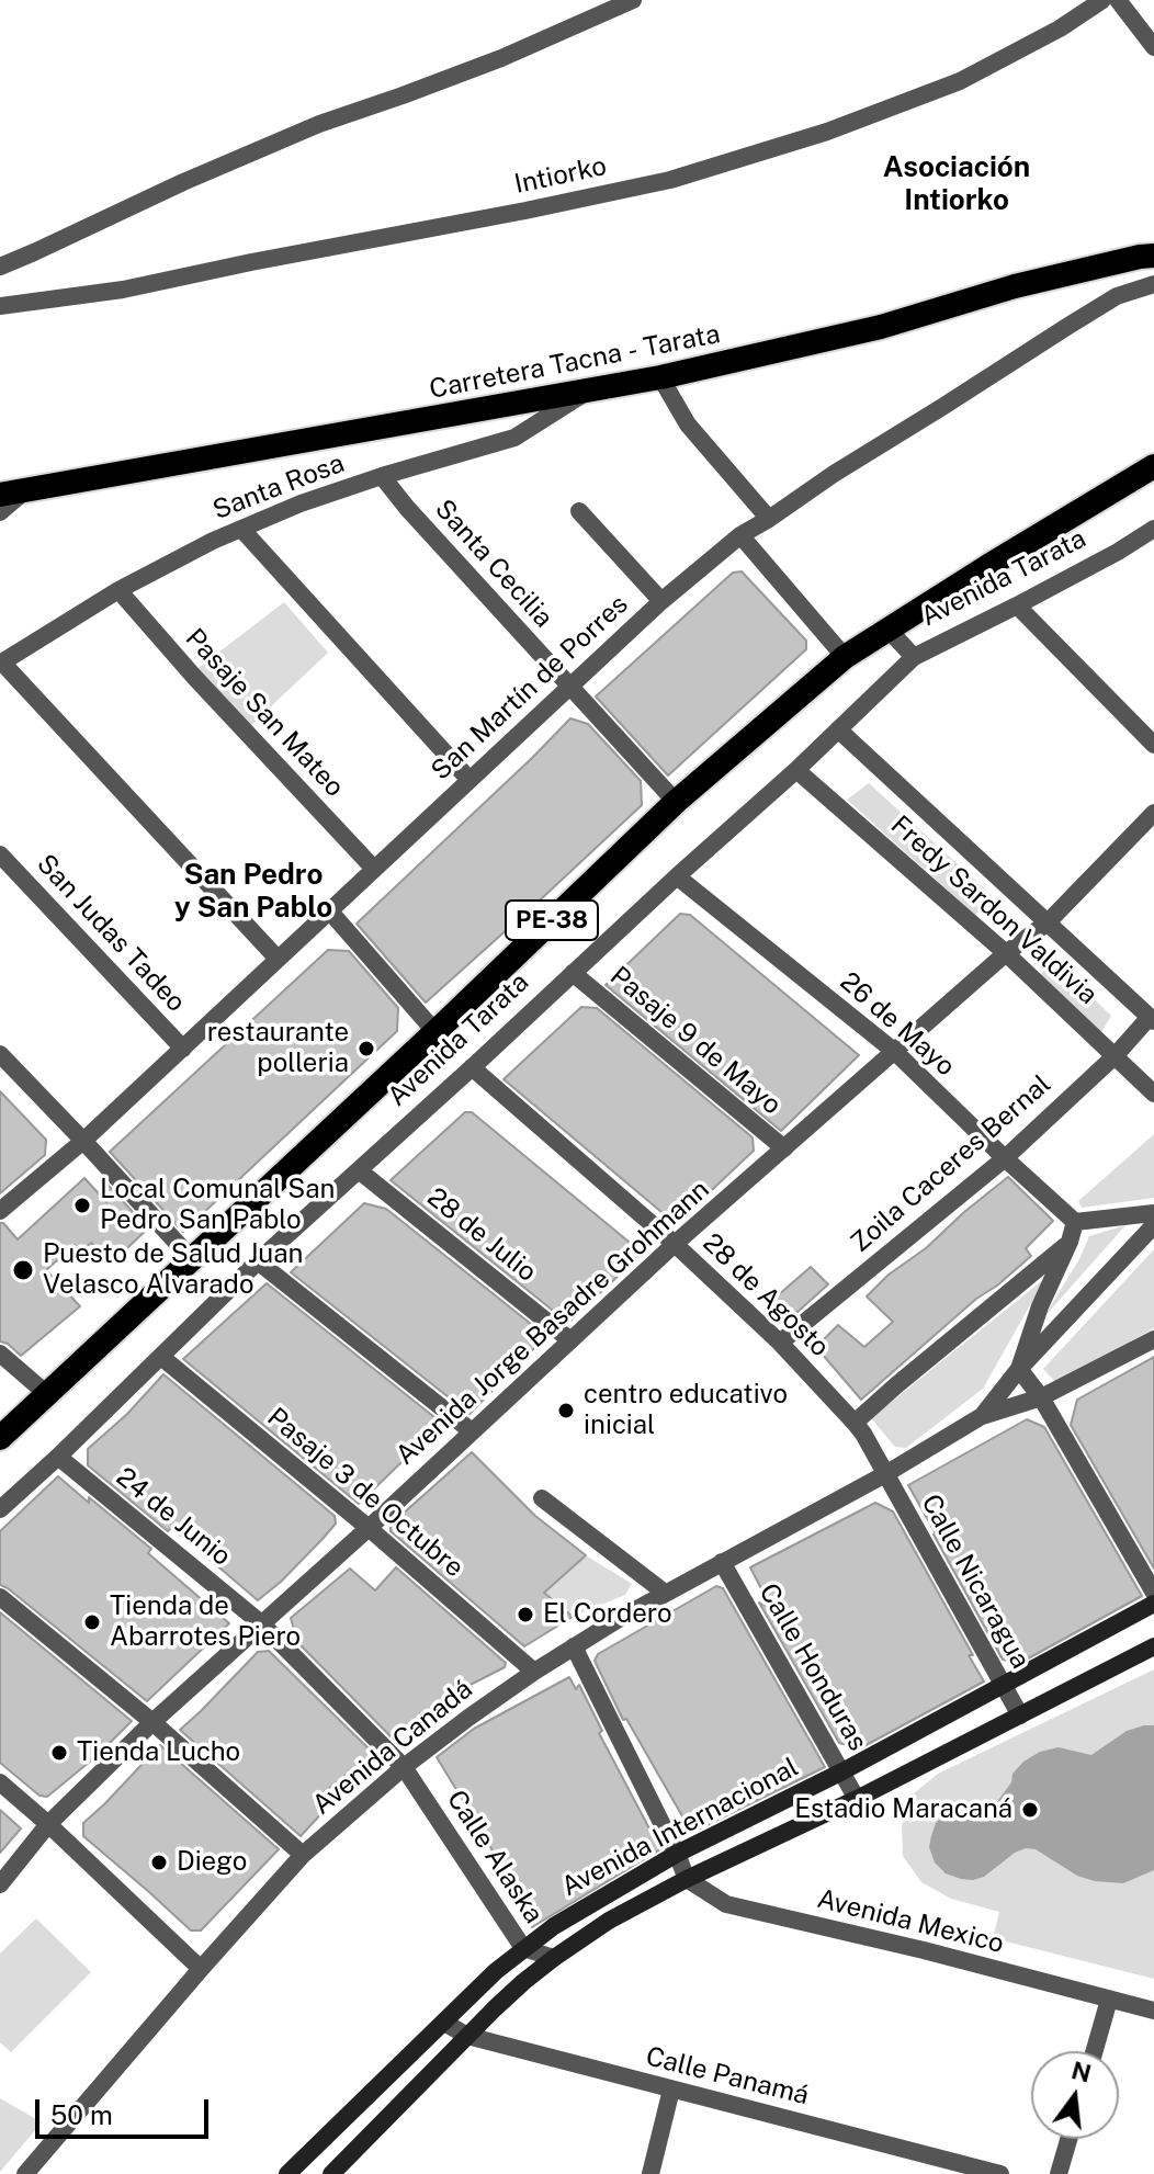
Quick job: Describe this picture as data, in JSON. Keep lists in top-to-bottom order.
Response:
{
  "streets": {
    "highway": ["Carretera Tacna - Tarata", "Avenida Tarata", "PE-38"],
    "main road": ["Avenida Internacional"],
    "street": [
      "Intiorko",
      "Santa Rosa",
      "Santa Cecilia",
      "San Martín de Porres",
      "Pasaje San Mateo",
      "Fredy Sardon Valdivia",
      "San Judas Tadeo",
      "26 de Mayo",
      "Pasaje 9 de Mayo",
      "Zoila Caceres Bernal",
      "28 de Julio",
      "28 de Agosto",
      "Avenida Jorge Basadre Grohmann",
      "Pasaje 3 de Octubre",
      "24 de Junio",
      "Calle Nicaragua",
      "Calle Honduras",
      "Avenida Canadá",
      "Calle Alaska",
      "Avenida Mexico",
      "Calle Panamá"
    ]
  },
  "crossings": [
    ["Carretera Tacna - Tarata", "Santa Rosa"],
    ["Santa Rosa", "Santa Cecilia"],
    ["Santa Rosa", "Pasaje San Mateo"],
    ["Santa Cecilia", "Avenida Tarata"],
    ["Santa Cecilia", "San Martín de Porres"],
    ["Avenida Tarata", "Fredy Sardon Valdivia"],
    ["Avenida Tarata", "26 de Mayo"],
    ["Avenida Tarata", "Pasaje 9 de Mayo"],
    ["Avenida Tarata", "28 de Julio"],
    ["Avenida Tarata", "28 de Agosto"],
    ["Avenida Tarata", "Pasaje 3 de Octubre"],
    ["Avenida Tarata", "24 de Junio"],
    ["San Martín de Porres", "Pasaje San Mateo"],
    ["San Martín de Porres", "San Judas Tadeo"],
    ["Fredy Sardon Valdivia", "Zoila Caceres Bernal"],
    ["Fredy Sardon Valdivia", "Avenida Jorge Basadre Grohmann"],
    ["26 de Mayo", "Zoila Caceres Bernal"],
    ["26 de Mayo", "Avenida Jorge Basadre Grohmann"],
    ["Pasaje 9 de Mayo", "Avenida Jorge Basadre Grohmann"],
    ["Zoila Caceres Bernal", "28 de Agosto"],
    ["28 de Julio", "Avenida Jorge Basadre Grohmann"],
    ["28 de Agosto", "Avenida Jorge Basadre Grohmann"],
    ["28 de Agosto", "Calle Nicaragua"],
    ["28 de Agosto", "Avenida Canadá"],
    ["Avenida Jorge Basadre Grohmann", "Pasaje 3 de Octubre"],
    ["Avenida Jorge Basadre Grohmann", "24 de Junio"],
    ["Pasaje 3 de Octubre", "Avenida Canadá"],
    ["24 de Junio", "Avenida Canadá"],
    ["24 de Junio", "Calle Alaska"],
    ["Calle Nicaragua", "Avenida Canadá"],
    ["Calle Nicaragua", "Avenida Internacional"],
    ["Calle Honduras", "Avenida Canadá"],
    ["Calle Honduras", "Avenida Internacional"],
    ["Avenida Canadá", "Calle Alaska"],
    ["Avenida Internacional", "Calle Alaska"],
    ["Avenida Internacional", "Avenida Mexico"],
    ["Avenida Internacional", "Calle Panamá"]
  ],
  "districts": ["Asociación Intiorko", "San Pedro y San Pablo"],
  "places": [
    "restaurante polleria",
    "Local Comunal San Pedro San Pablo",
    "Puesto de Salud Juan Velasco Alvarado",
    "centro educativo inicial",
    "El Cordero",
    "Tienda de Abarrotes Piero",
    "Tienda Lucho",
    "Estadio Maracaná",
    "Diego"
  ],
  "scale_bar": "50 m",
  "north": "top"
}
